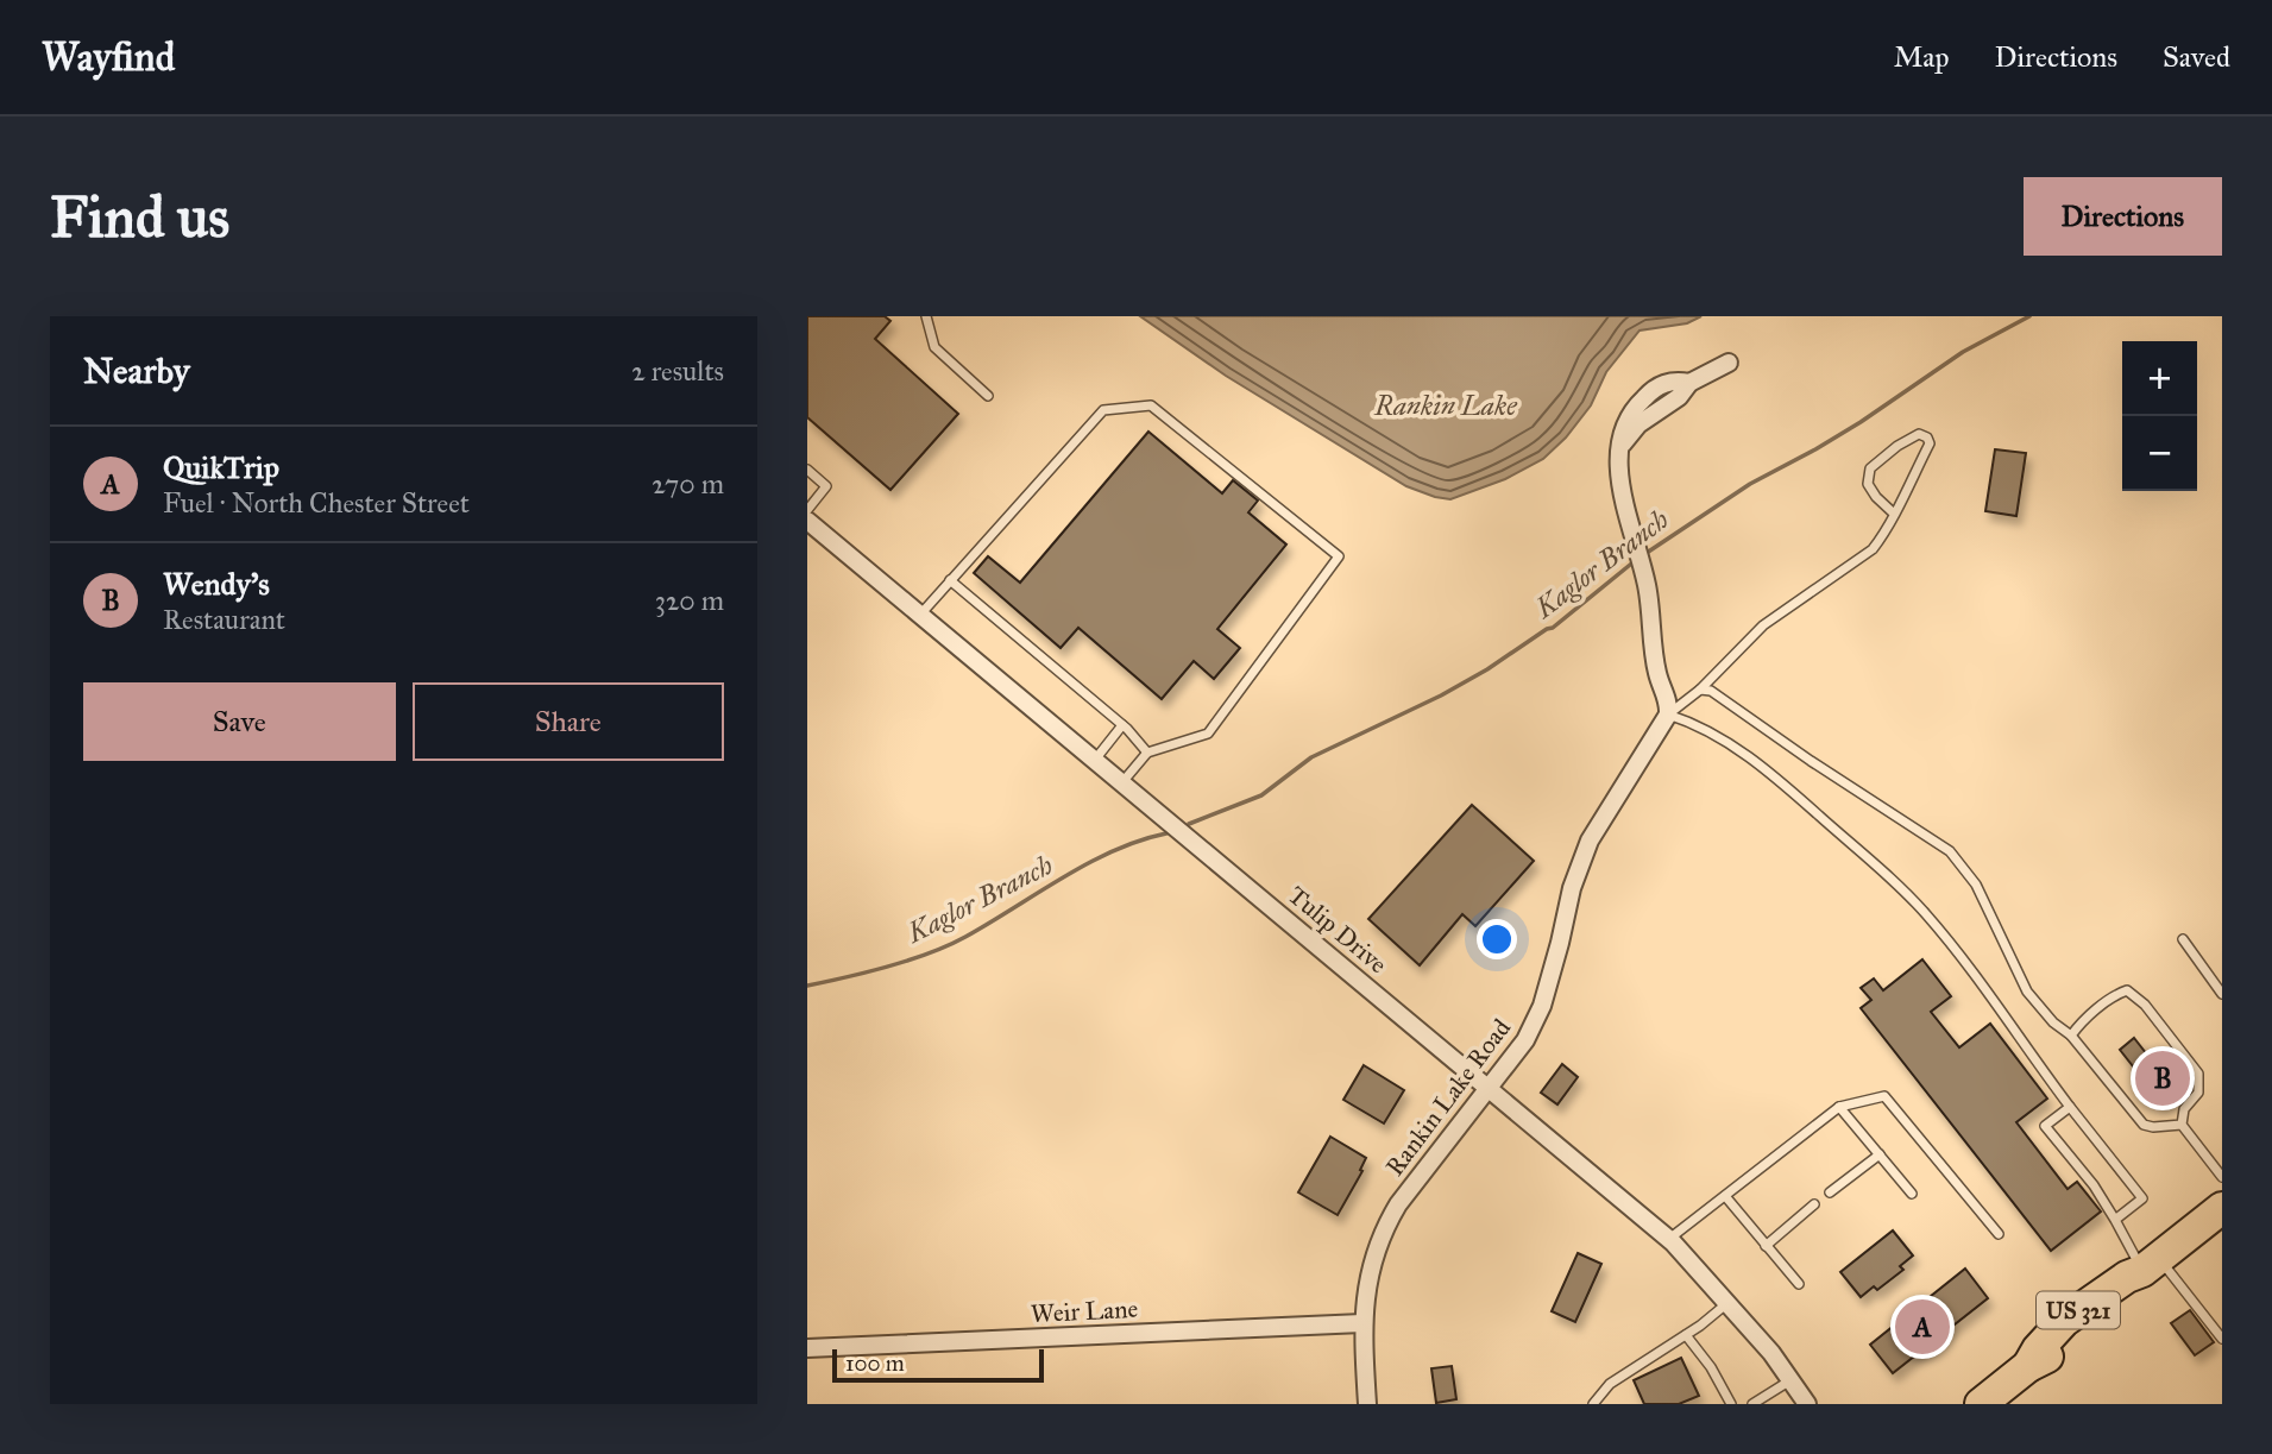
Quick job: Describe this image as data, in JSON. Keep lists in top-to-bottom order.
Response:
{
  "streets": {
    "highway": ["US 321"],
    "street": ["Tulip Drive", "Rankin Lake Road", "Weir Lane"]
  },
  "crossings": [
    ["Tulip Drive", "Rankin Lake Road"],
    ["Rankin Lake Road", "Weir Lane"]
  ],
  "water": ["Rankin Lake", "Kaglor Branch"],
  "scale_bar": "100 m",
  "page": {
    "header": "Wayfind",
    "nav": ["Map", "Directions", "Saved"],
    "buttons": [
      "Directions",
      ["Save", "Share"]
    ],
    "title": "Find us",
    "heading": ["Nearby", "2 results"],
    "map_buttons": ["+", "−"],
    "list": [
      {
        "mark": "A",
        "name": "QuikTrip",
        "note": "Fuel · North Chester Street",
        "value": "270 m"
      },
      {
        "mark": "B",
        "name": "Wendy's",
        "note": "Restaurant",
        "value": "320 m"
      }
    ],
    "pins": ["B", "A"],
    "scale": "100 m"
  }
}
